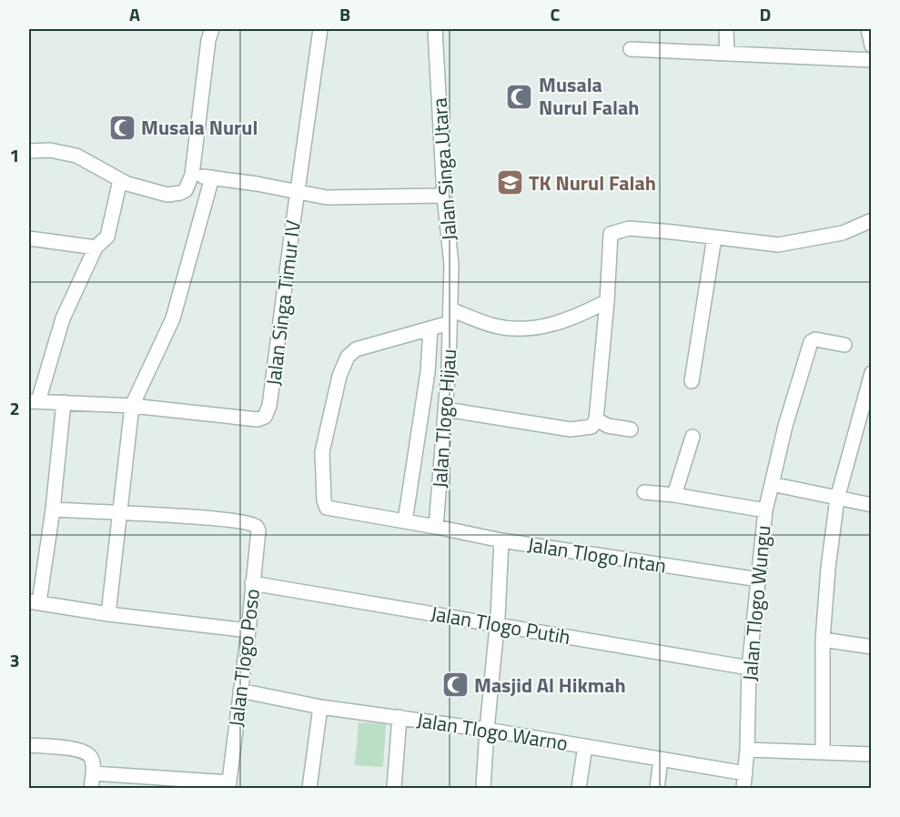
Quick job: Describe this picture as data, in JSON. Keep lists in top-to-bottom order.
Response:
{
  "streets": {
    "street": [
      "Jalan Singa Utara",
      "Jalan Singa Timur IV",
      "Jalan Tlogo Hijau",
      "Jalan Tlogo Intan",
      "Jalan Tlogo Wungu",
      "Jalan Tlogo Putih",
      "Jalan Tlogo Poso",
      "Jalan Tlogo Warno"
    ]
  },
  "crossings": [
    ["Jalan Singa Utara", "Jalan Tlogo Hijau"],
    ["Jalan Tlogo Hijau", "Jalan Tlogo Intan"],
    ["Jalan Tlogo Intan", "Jalan Tlogo Wungu"],
    ["Jalan Tlogo Wungu", "Jalan Tlogo Putih"],
    ["Jalan Tlogo Wungu", "Jalan Tlogo Warno"],
    ["Jalan Tlogo Putih", "Jalan Tlogo Poso"],
    ["Jalan Tlogo Poso", "Jalan Tlogo Warno"]
  ],
  "places": {
    "mosque": ["Musala Nurul Falah", "Musala Nurul", "Masjid Al Hikmah"],
    "school or university": ["TK Nurul Falah"]
  },
  "grid": {
    "columns": [
      "A",
      "B",
      "C",
      "D"
    ],
    "rows": ["1", "2", "3"]
  }
}
